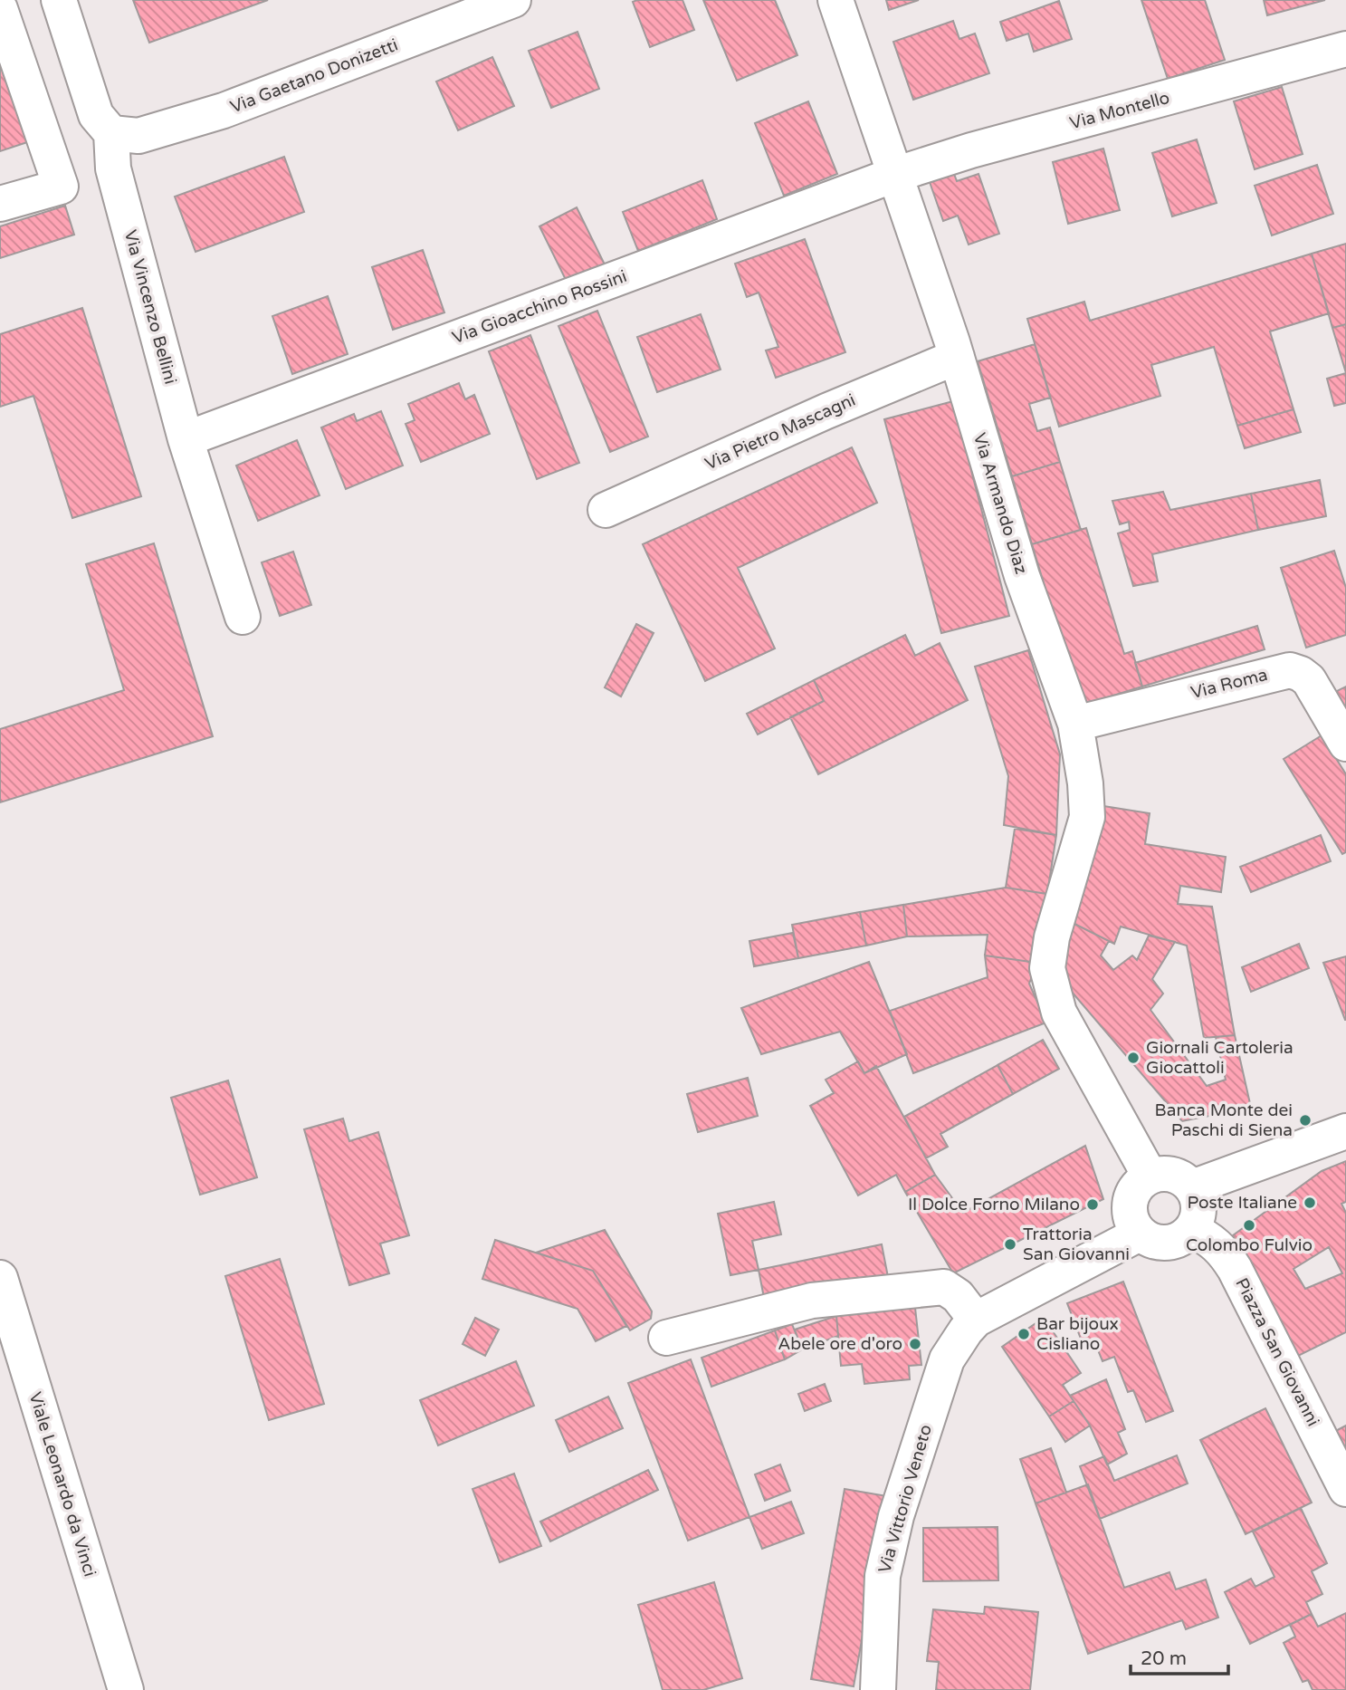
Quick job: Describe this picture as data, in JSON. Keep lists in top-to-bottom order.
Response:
{
  "streets": {
    "street": [
      "Via Gaetano Donizetti",
      "Via Montello",
      "Via Vincenzo Bellini",
      "Via Gioacchino Rossini",
      "Via Pietro Mascagni",
      "Via Armando Diaz",
      "Via Roma",
      "Piazza San Giovanni",
      "Viale Leonardo da Vinci",
      "Via Vittorio Veneto"
    ]
  },
  "crossings": [
    ["Via Gaetano Donizetti", "Via Vincenzo Bellini"],
    ["Via Montello", "Via Gioacchino Rossini"],
    ["Via Montello", "Via Armando Diaz"],
    ["Via Vincenzo Bellini", "Via Gioacchino Rossini"],
    ["Via Gioacchino Rossini", "Via Armando Diaz"],
    ["Via Pietro Mascagni", "Via Armando Diaz"],
    ["Via Armando Diaz", "Via Roma"],
    ["Via Armando Diaz", "Piazza San Giovanni"]
  ],
  "places": [
    "Giornali Cartoleria Giocattoli",
    "Banca Monte dei Paschi di Siena",
    "Poste Italiane",
    "Il Dolce Forno Milano",
    "Colombo Fulvio",
    "Trattoria San Giovanni",
    "Bar bijoux Cisliano",
    "Abele ore d'oro"
  ],
  "scale_bar": "20 m"
}
